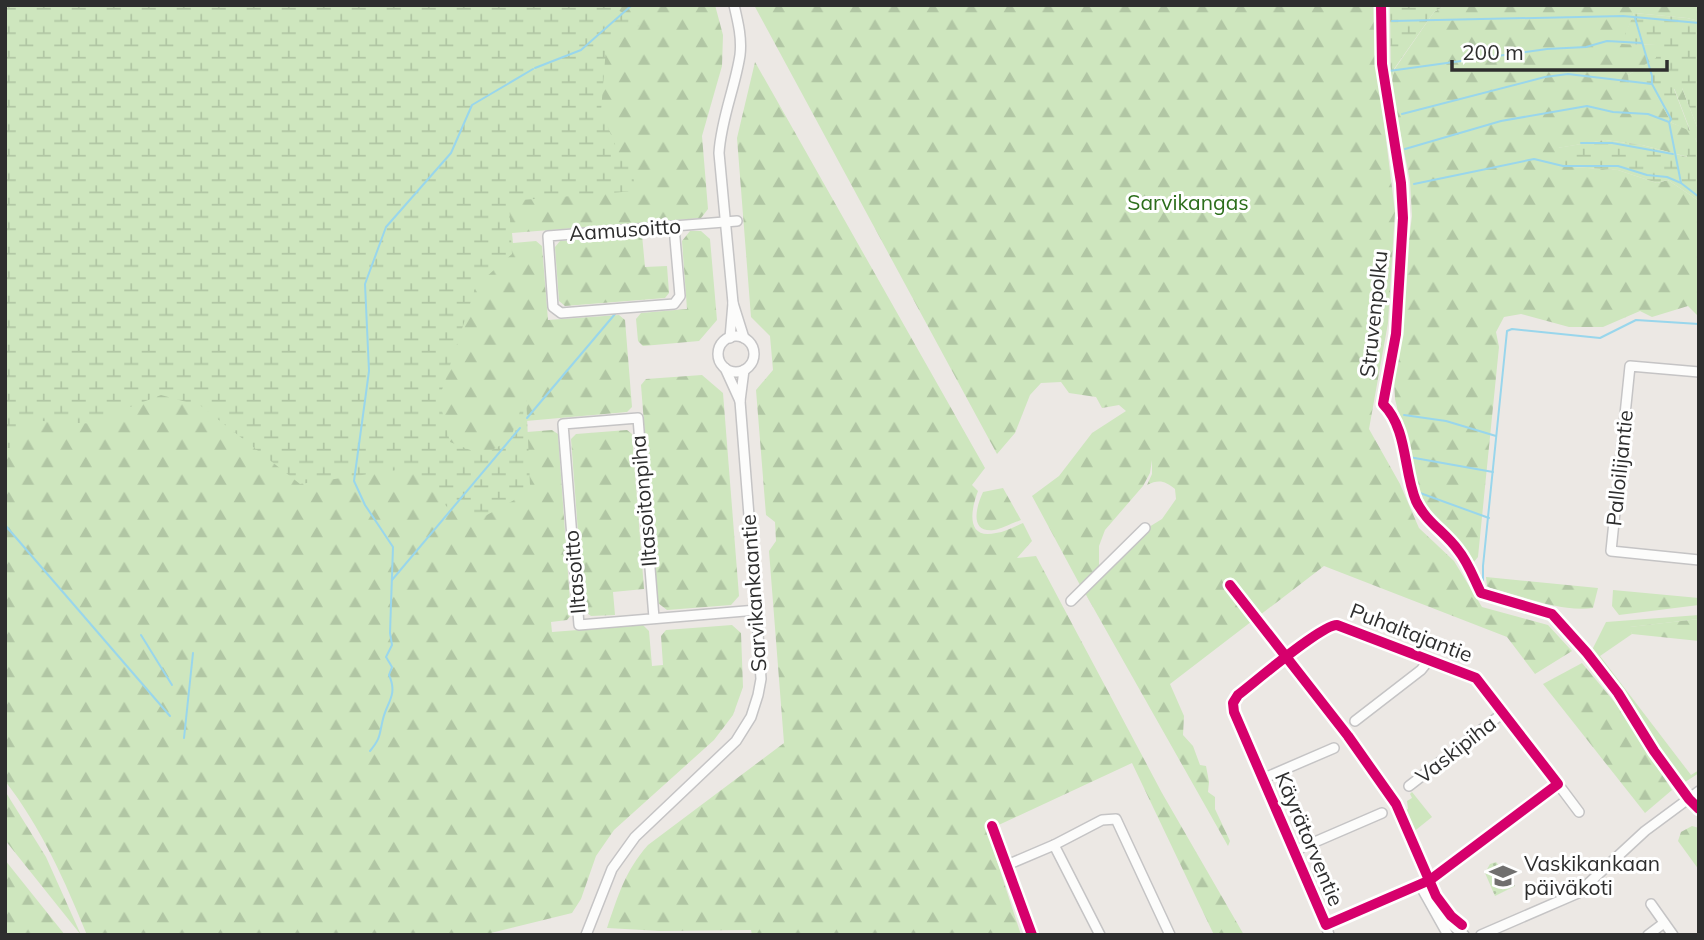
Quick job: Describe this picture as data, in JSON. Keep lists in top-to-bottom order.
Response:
{
  "streets": {
    "street": [
      "Aamusoitto",
      "Palloilijantie",
      "Iltasoitonpiha",
      "Iltasoitto",
      "Sarvikankaantie",
      "Puhaltajantie",
      "Vaskipiha",
      "Käyrätorventie"
    ],
    "cycle path": ["Struvenpolku"]
  },
  "crossings": [
    ["Aamusoitto", "Sarvikankaantie"],
    ["Iltasoitonpiha", "Iltasoitto"],
    ["Iltasoitto", "Sarvikankaantie"],
    ["Puhaltajantie", "Vaskipiha"],
    ["Puhaltajantie", "Käyrätorventie"]
  ],
  "parks": ["Sarvikangas"],
  "places": {
    "school or university": ["Vaskikankaan päiväkoti"]
  },
  "scale_bar": "200 m"
}
